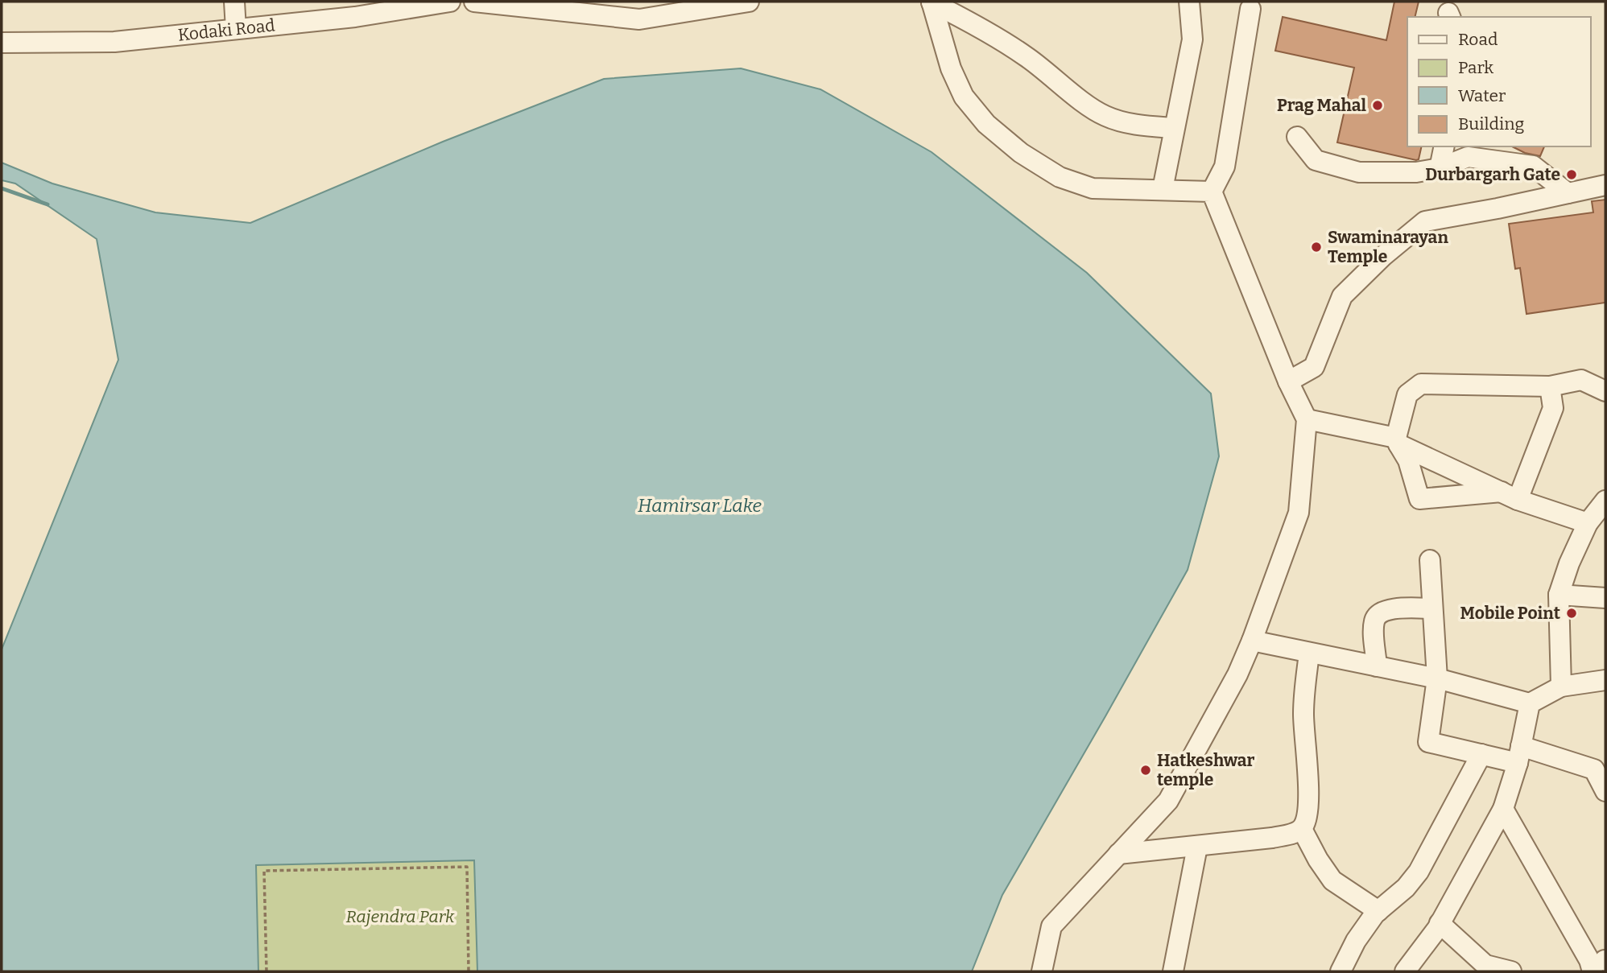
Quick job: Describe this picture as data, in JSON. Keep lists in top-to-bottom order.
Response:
{
  "streets": {
    "street": ["Kodaki Road"]
  },
  "water": ["Hamirsar Lake"],
  "parks": ["Rajendra Park"],
  "places": [
    "Prag Mahal",
    "Durbargarh Gate",
    "Swaminarayan Temple",
    "Mobile Point",
    "Hatkeshwar temple"
  ],
  "legend": [
    "Road",
    "Park",
    "Water",
    "Building"
  ]
}
